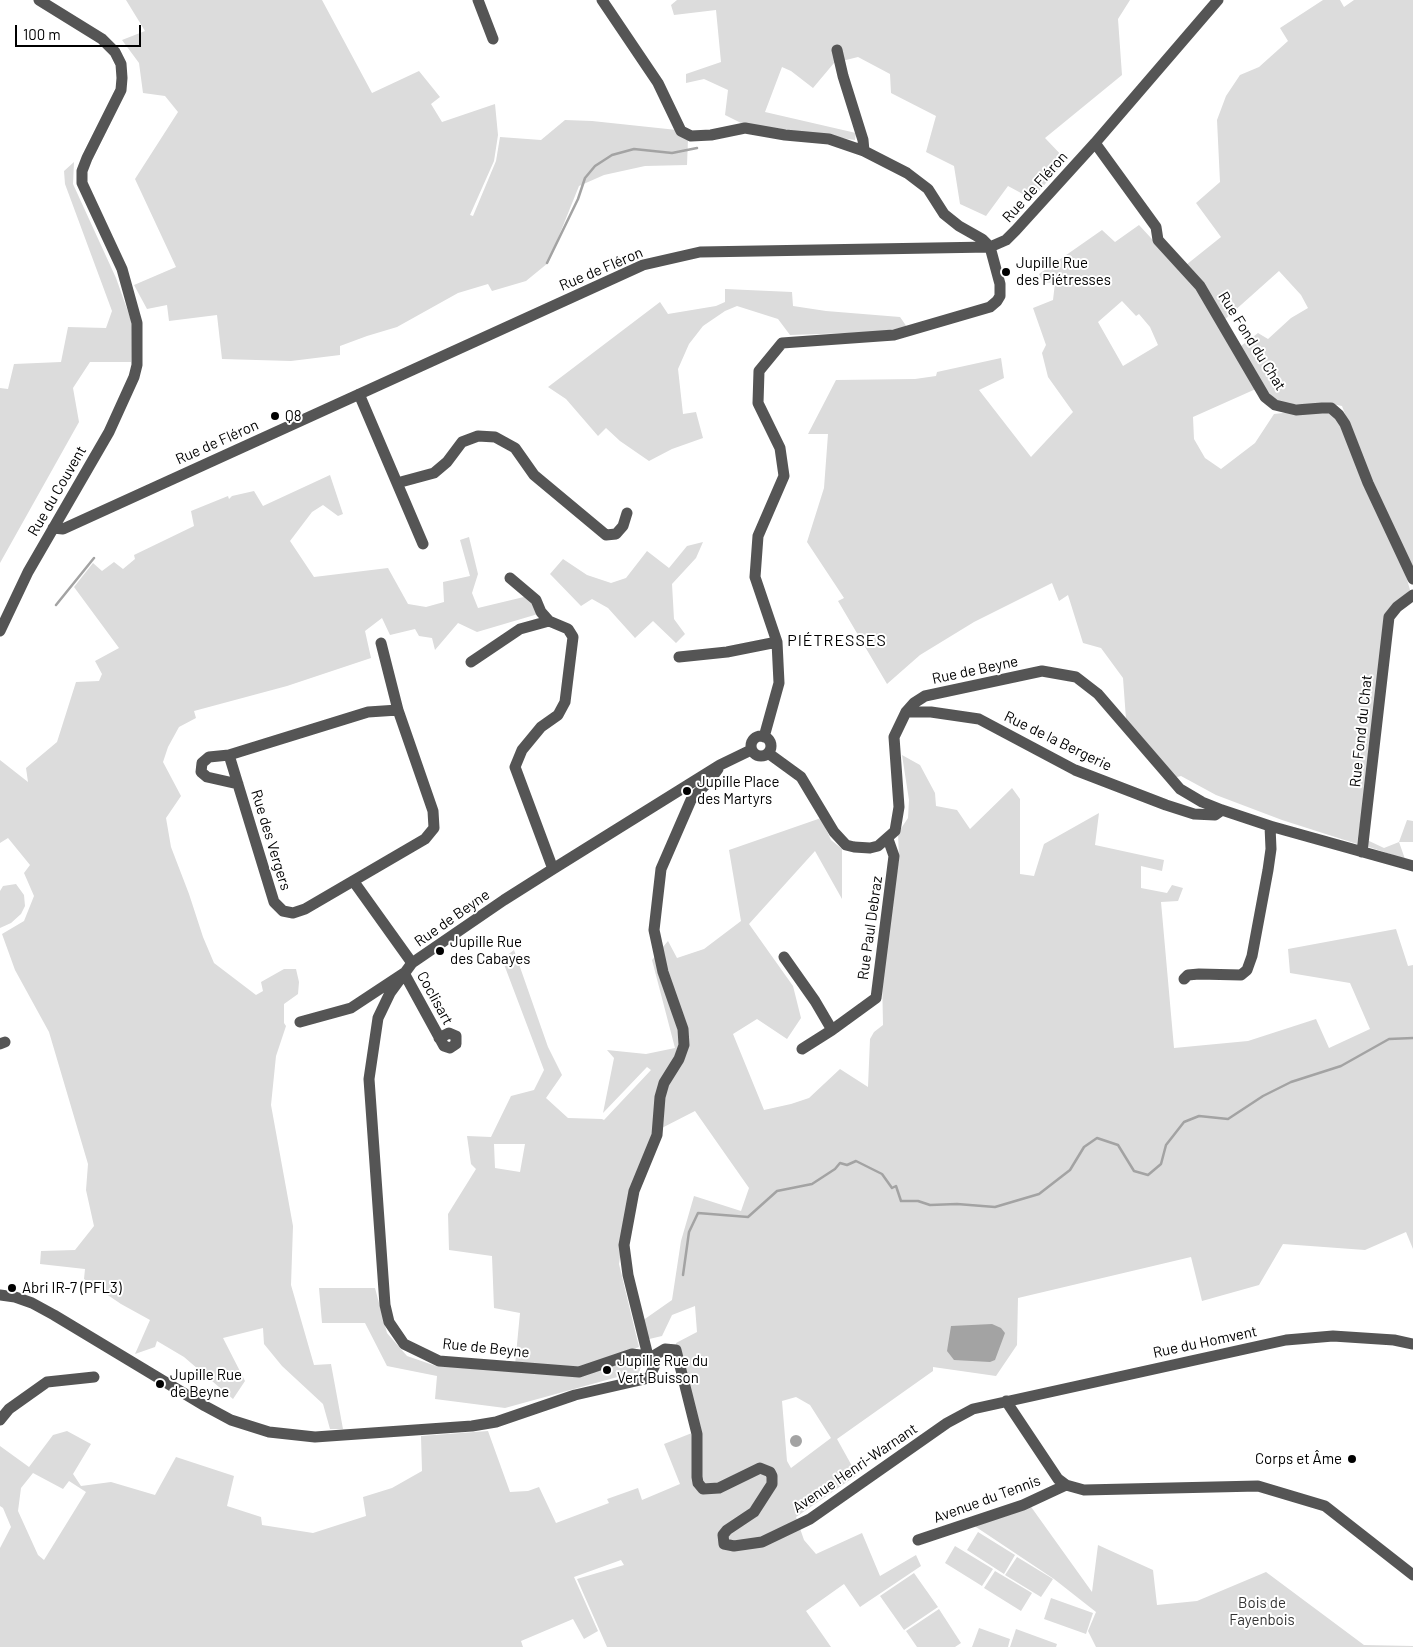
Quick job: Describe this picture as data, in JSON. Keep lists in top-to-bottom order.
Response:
{
  "streets": {
    "street": [
      "Rue de Fléron",
      "Rue Fond du Chat",
      "Rue du Couvent",
      "Rue de Beyne",
      "Rue de la Bergerie",
      "Rue des Vergers",
      "Rue Paul Debraz",
      "Coclisart",
      "Rue du Homvent",
      "Avenue Henri-Warnant",
      "Avenue du Tennis"
    ]
  },
  "crossings": [
    ["Rue de Fléron", "Rue Fond du Chat"],
    ["Rue de Fléron", "Rue du Couvent"],
    ["Rue Fond du Chat", "Rue de Beyne"],
    ["Rue de Beyne", "Rue de la Bergerie"],
    ["Rue de Beyne", "Rue Paul Debraz"],
    ["Rue de Beyne", "Coclisart"],
    ["Rue de Beyne", "Avenue Henri-Warnant"],
    ["Rue du Homvent", "Avenue Henri-Warnant"]
  ],
  "districts": ["PIÉTRESSES"],
  "parks": ["Bois de Fayenbois"],
  "places": [
    "Jupille Rue des Piétresses",
    "Q8",
    "Jupille Place des Martyrs",
    "Jupille Rue des Cabayes",
    "Abri IR-7 (PFL3)",
    "Jupille Rue du Vert Buisson",
    "Jupille Rue de Beyne",
    "Corps et Âme"
  ],
  "scale_bar": "100 m"
}
